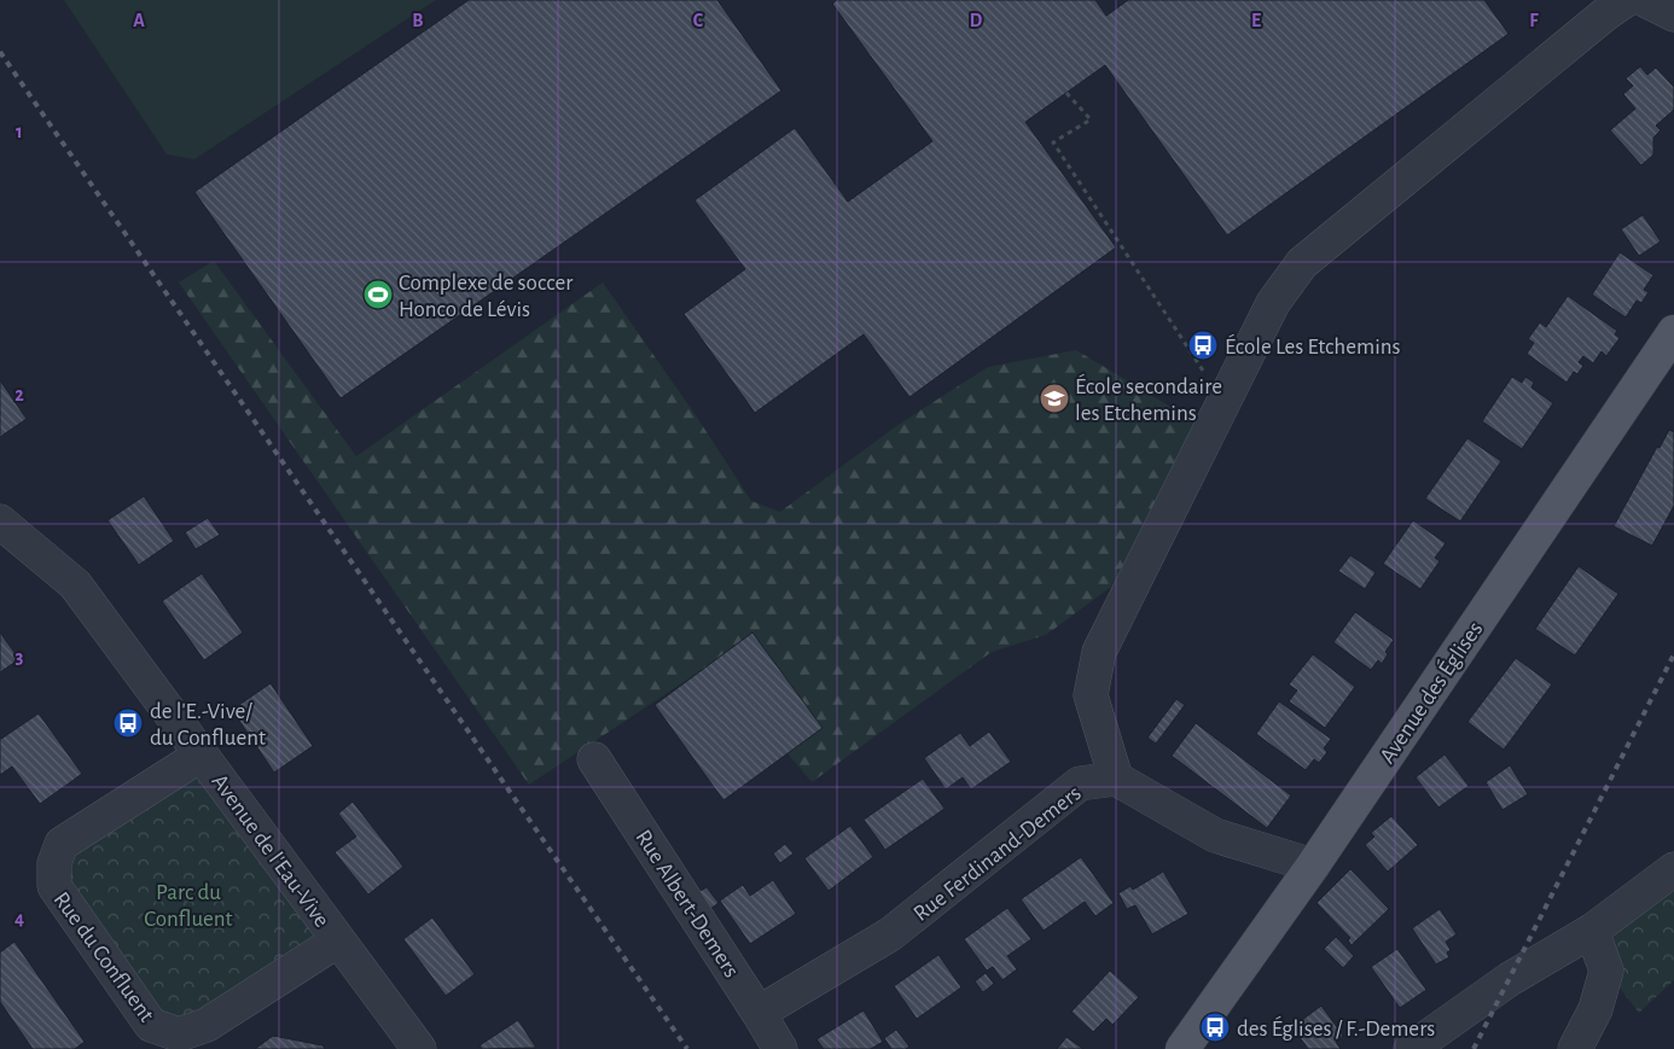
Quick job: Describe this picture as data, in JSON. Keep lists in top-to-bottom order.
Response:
{
  "streets": {
    "main road": ["Avenue des Églises"],
    "street": [
      "Avenue de l'Eau-Vive",
      "Rue Ferdinand-Demers",
      "Rue Albert-Demers",
      "Rue du Confluent"
    ]
  },
  "crossings": [
    ["Avenue de l'Eau-Vive", "Rue du Confluent"],
    ["Rue Ferdinand-Demers", "Rue Albert-Demers"]
  ],
  "parks": ["Parc du Confluent"],
  "places": {
    "sports": ["Complexe de soccer Honco de Lévis"],
    "bus stop": ["École Les Etchemins", "de l'E.-Vive/ du Confluent", "des Églises / F.-Demers"],
    "school or university": ["École secondaire les Etchemins"]
  },
  "grid": {
    "columns": [
      "A",
      "B",
      "C",
      "D",
      "E",
      "F"
    ],
    "rows": [
      "1",
      "2",
      "3",
      "4"
    ]
  }
}
